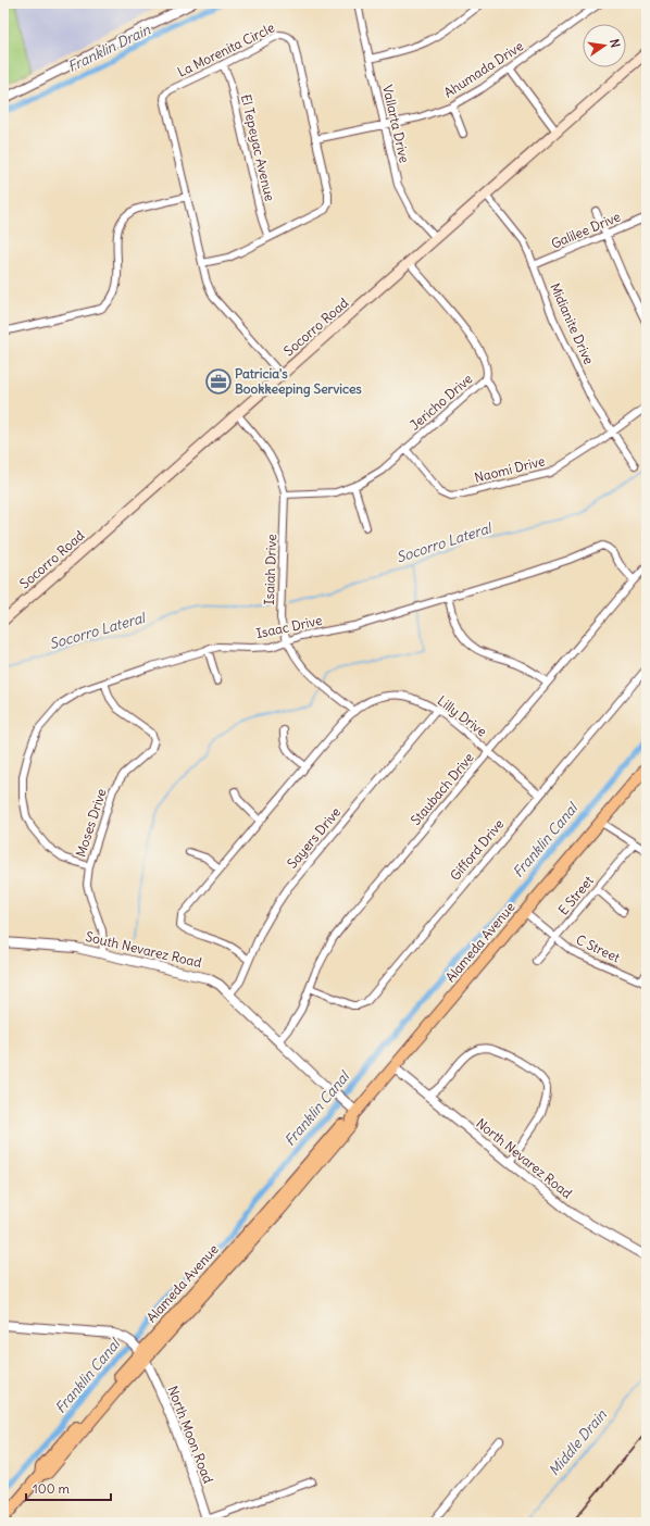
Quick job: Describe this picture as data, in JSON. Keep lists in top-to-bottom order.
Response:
{
  "streets": {
    "main road": ["Socorro Road", "Alameda Avenue"],
    "street": [
      "La Morenita Circle",
      "Ahumada Drive",
      "Vallarta Drive",
      "El Tepeyac Avenue",
      "Galilee Drive",
      "Midianite Drive",
      "Jericho Drive",
      "Naomi Drive",
      "Isaiah Drive",
      "Isaac Drive",
      "Lilly Drive",
      "Staubach Drive",
      "Moses Drive",
      "Sayers Drive",
      "Gifford Drive",
      "E Street",
      "C Street",
      "South Nevarez Road",
      "North Nevarez Road",
      "North Moon Road"
    ]
  },
  "crossings": [
    ["La Morenita Circle", "Ahumada Drive"],
    ["La Morenita Circle", "El Tepeyac Avenue"],
    ["La Morenita Circle", "Socorro Road"],
    ["Ahumada Drive", "Vallarta Drive"],
    ["Vallarta Drive", "Socorro Road"],
    ["Galilee Drive", "Midianite Drive"],
    ["Midianite Drive", "Socorro Road"],
    ["Midianite Drive", "Naomi Drive"],
    ["Socorro Road", "Jericho Drive"],
    ["Socorro Road", "Isaiah Drive"],
    ["Jericho Drive", "Naomi Drive"],
    ["Jericho Drive", "Isaiah Drive"],
    ["Isaiah Drive", "Isaac Drive"],
    ["Isaiah Drive", "Lilly Drive"],
    ["Isaac Drive", "Staubach Drive"],
    ["Isaac Drive", "Moses Drive"],
    ["Lilly Drive", "Staubach Drive"],
    ["Lilly Drive", "Sayers Drive"],
    ["Lilly Drive", "Gifford Drive"],
    ["Staubach Drive", "Gifford Drive"],
    ["Staubach Drive", "South Nevarez Road"],
    ["Moses Drive", "South Nevarez Road"],
    ["Sayers Drive", "South Nevarez Road"],
    ["E Street", "C Street"],
    ["Alameda Avenue", "C Street"],
    ["Alameda Avenue", "South Nevarez Road"],
    ["Alameda Avenue", "North Nevarez Road"],
    ["Alameda Avenue", "North Moon Road"]
  ],
  "water": [
    "Franklin Drain",
    "Socorro Lateral",
    "Franklin Canal",
    "Middle Drain"
  ],
  "places": {
    "office": ["Patricia's Bookkeeping Services"]
  },
  "scale_bar": "100 m",
  "north": "right"
}
